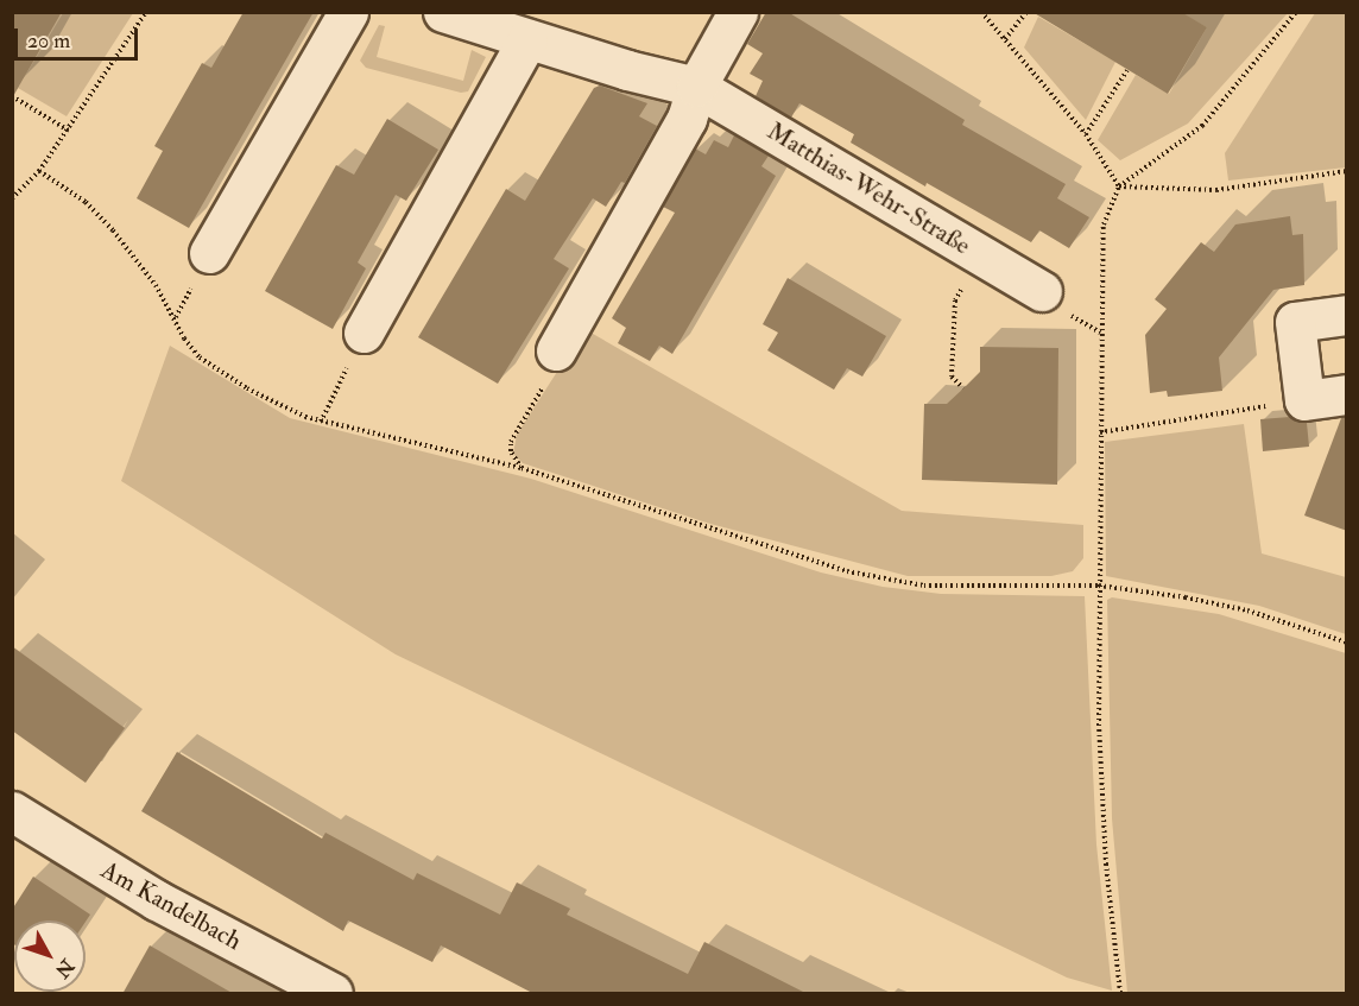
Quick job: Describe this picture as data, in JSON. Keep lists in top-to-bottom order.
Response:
{
  "streets": {
    "street": ["Matthias-Wehr-Straße", "Am Kandelbach"]
  },
  "scale_bar": "20 m",
  "north": "bottom right"
}
